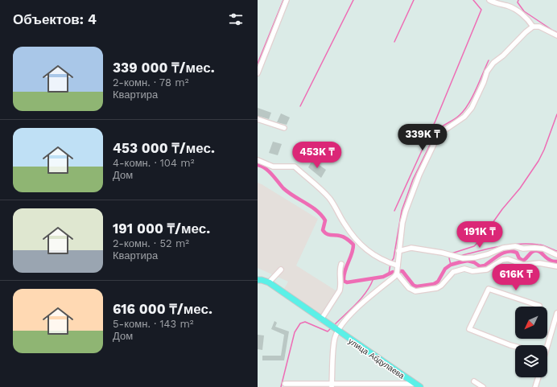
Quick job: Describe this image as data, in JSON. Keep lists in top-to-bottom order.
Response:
{
  "streets": {
    "main road": ["улица Абдулаева"]
  },
  "north": "bottom left",
  "page": {
    "heading": "Объектов: 4",
    "list": [
      {
        "name": "339 000 ₸/мес.",
        "note": "2-комн. · 78 m² · Квартира"
      },
      {
        "name": "453 000 ₸/мес.",
        "note": "4-комн. · 104 m² · Дом"
      },
      {
        "name": "191 000 ₸/мес.",
        "note": "2-комн. · 52 m² · Квартира"
      },
      {
        "name": "616 000 ₸/мес.",
        "note": "5-комн. · 143 m² · Дом"
      }
    ],
    "price": [
      "339K ₸",
      "453K ₸",
      "191K ₸",
      "616K ₸"
    ]
  }
}
